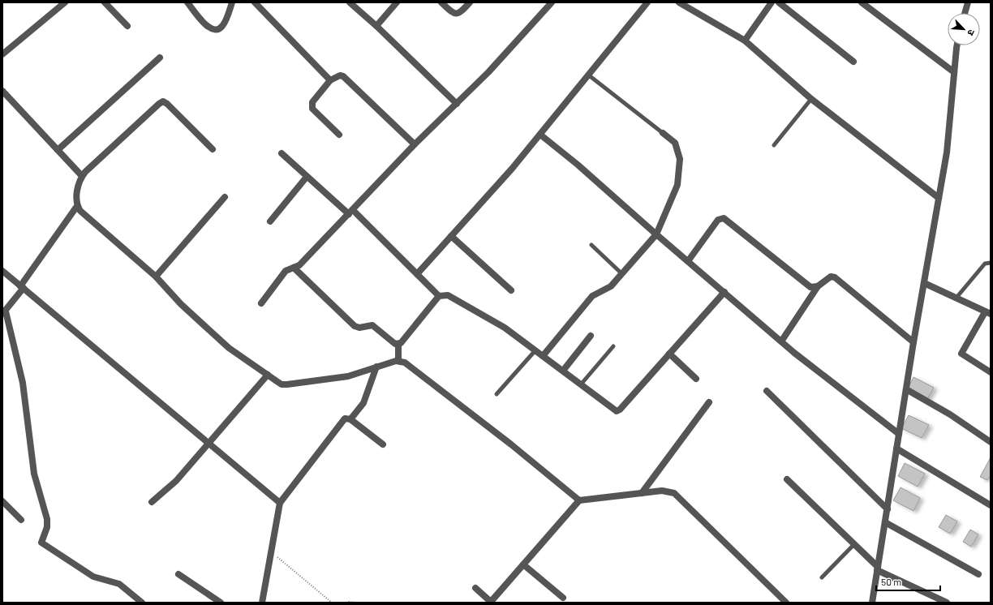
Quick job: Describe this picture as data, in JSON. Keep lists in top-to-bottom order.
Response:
{
  "scale_bar": "50 m",
  "north": "bottom right"
}
